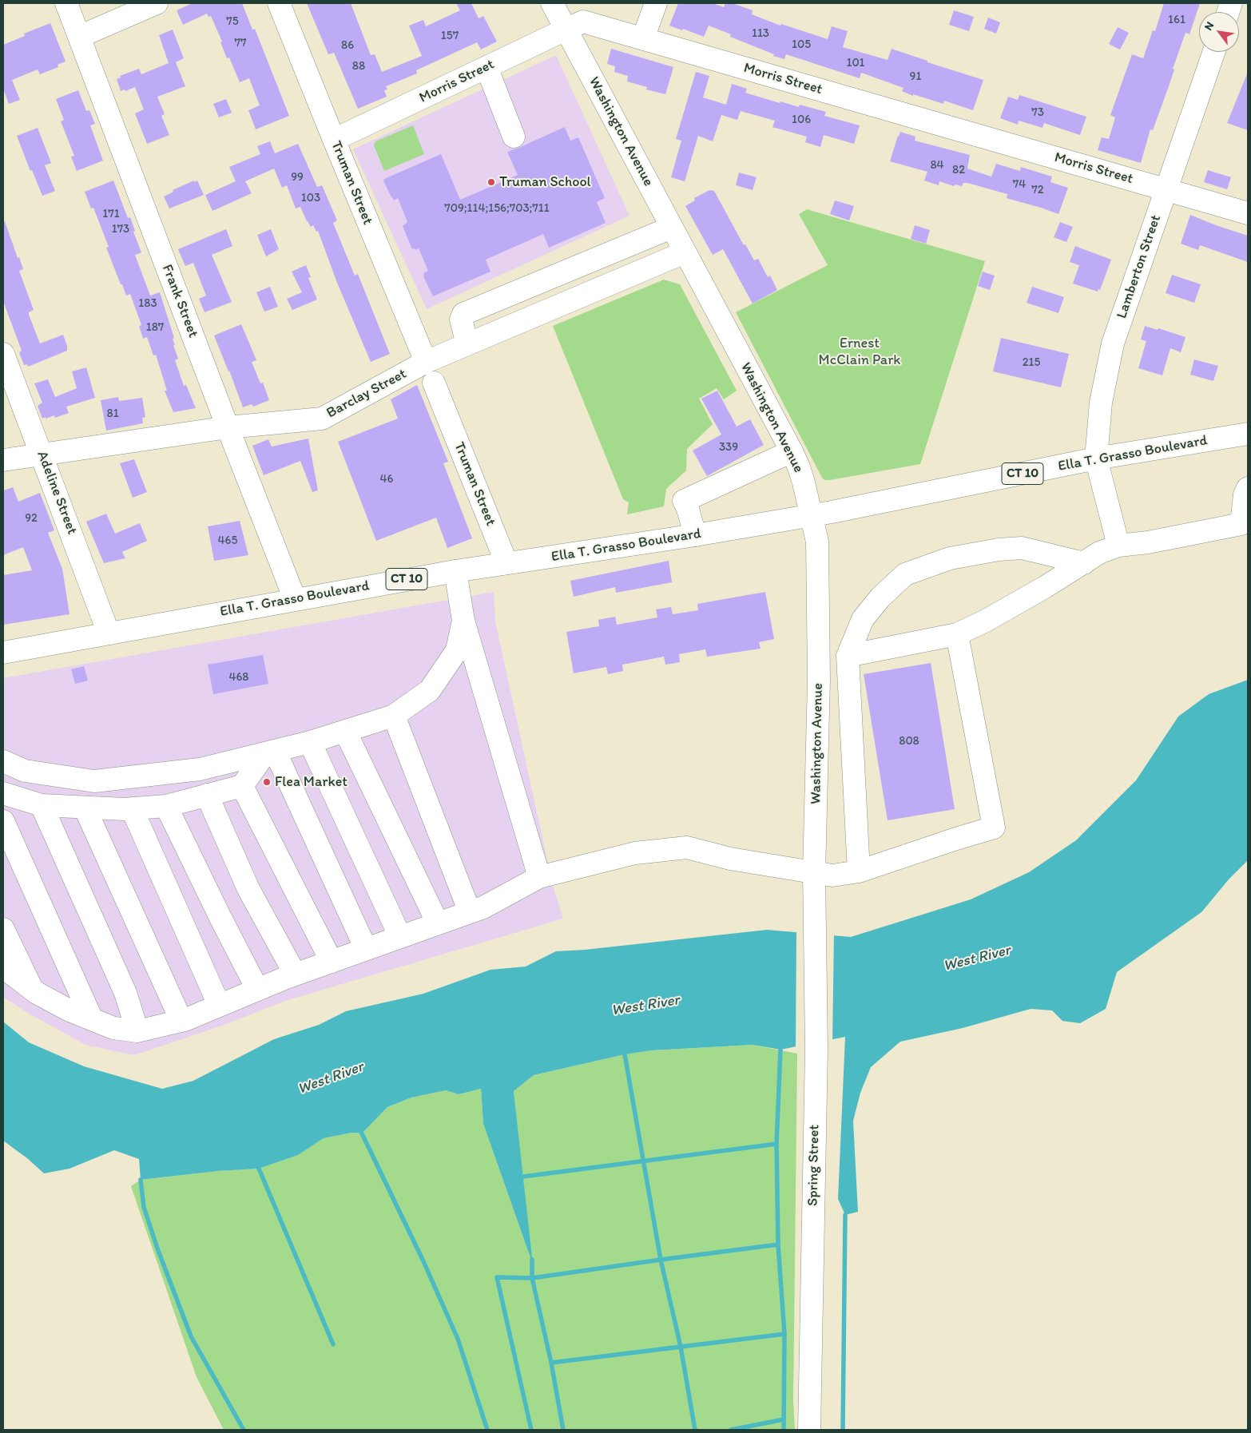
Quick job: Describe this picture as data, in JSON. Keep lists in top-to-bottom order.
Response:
{
  "streets": {
    "street": [
      "Morris Street",
      "Washington Avenue",
      "Truman Street",
      "Lamberton Street",
      "Frank Street",
      "Barclay Street",
      "Ella T. Grasso Boulevard",
      "CT 10",
      "Adeline Street",
      "Spring Street"
    ]
  },
  "crossings": [
    ["Morris Street", "Washington Avenue"],
    ["Morris Street", "Truman Street"],
    ["Morris Street", "Lamberton Street"],
    ["Washington Avenue", "Barclay Street"],
    ["Washington Avenue", "Ella T. Grasso Boulevard"],
    ["Washington Avenue", "Spring Street"],
    ["Truman Street", "Barclay Street"],
    ["Truman Street", "Ella T. Grasso Boulevard"],
    ["Lamberton Street", "Ella T. Grasso Boulevard"],
    ["Frank Street", "Barclay Street"],
    ["Frank Street", "Ella T. Grasso Boulevard"],
    ["Barclay Street", "Adeline Street"],
    ["Ella T. Grasso Boulevard", "Adeline Street"]
  ],
  "water": ["West River"],
  "parks": ["Ernest McClain Park"],
  "places": ["Truman School", "Flea Market"],
  "house_numbers": [
    "161",
    "75",
    "113",
    "157",
    "77",
    "105",
    "86",
    "101",
    "88",
    "91",
    "73",
    "106",
    "84",
    "82",
    "99",
    "74",
    "72",
    "103",
    "709;114;156;703;711",
    "171",
    "173",
    "183",
    "187",
    "215",
    "81",
    "339",
    "46",
    "92",
    "465",
    "468",
    "808"
  ],
  "north": "top left"
}
